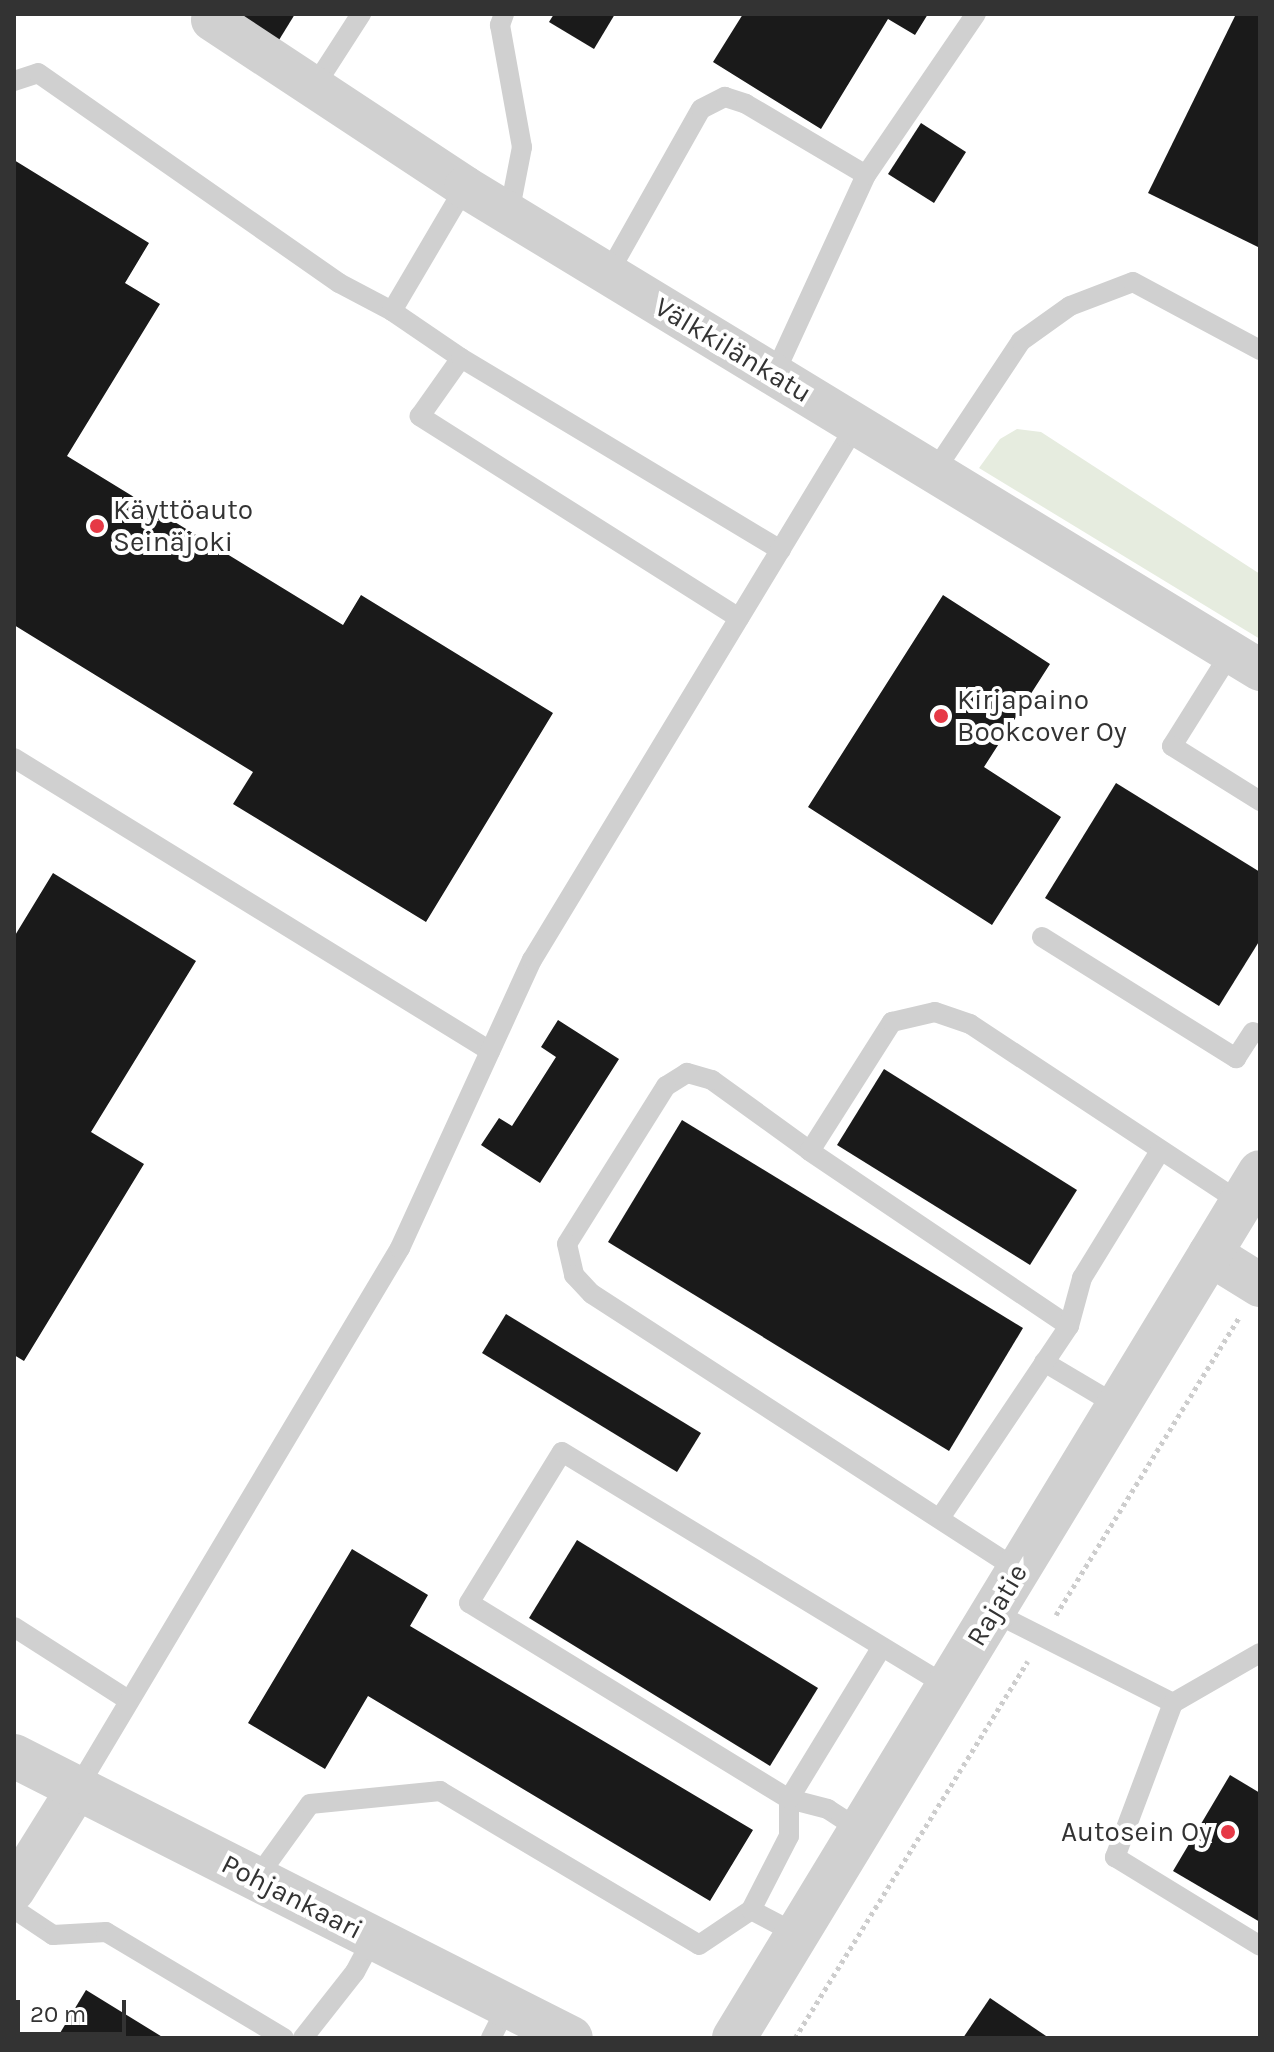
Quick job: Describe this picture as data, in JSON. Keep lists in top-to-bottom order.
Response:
{
  "streets": {
    "street": ["Välkkilänkatu", "Rajatie", "Pohjankaari"]
  },
  "places": ["Käyttöauto Seinäjoki", "Kirjapaino Bookcover Oy", "Autosein Oy"],
  "scale_bar": "20 m"
}
